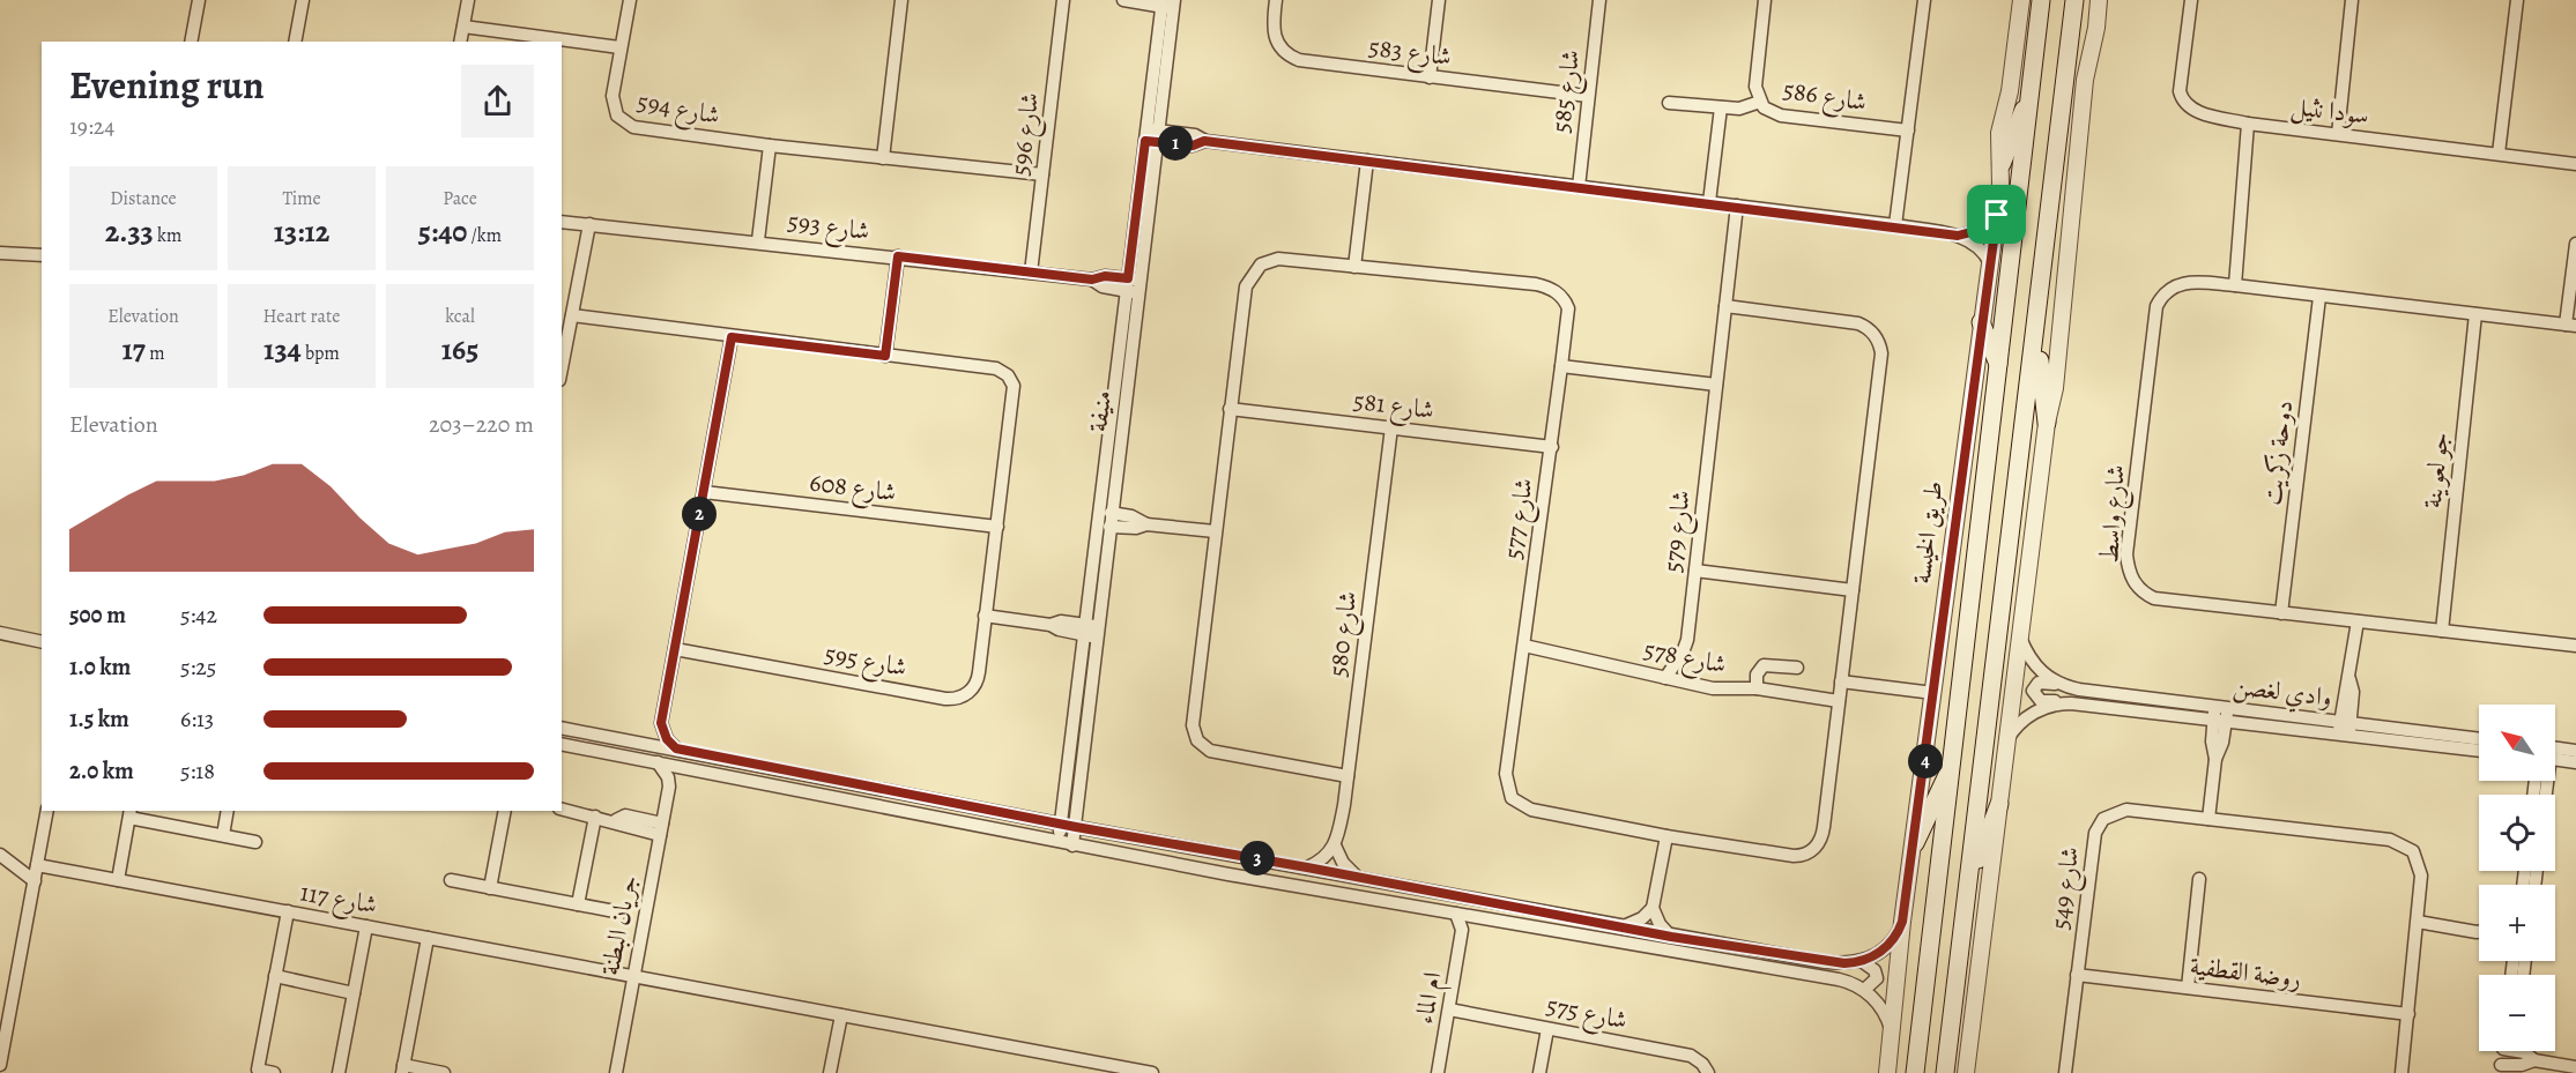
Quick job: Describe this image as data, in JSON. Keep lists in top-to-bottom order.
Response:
{
  "streets": {
    "main road": ["طريق الخيسة"],
    "street": [
      "شارع 583",
      "شارع 585",
      "شارع 586",
      "شارع 594",
      "سودا نثيل",
      "شارع 596",
      "شارع 593",
      "شارع 581",
      "منيفة",
      "دوحة زكريت",
      "جو لعوينة",
      "شارع 608",
      "شارع واسط",
      "شارع 577",
      "شارع 579",
      "شارع 580",
      "شارع 578",
      "شارع 595",
      "وادي لغصن",
      "شارع 549",
      "شارع 117",
      "جريان البطنة",
      "روضة القطفية",
      "ام الماء",
      "شارع 575"
    ]
  },
  "crossings": [
    ["شارع 583", "شارع 585"],
    ["شارع 594", "شارع 596"],
    ["شارع 596", "شارع 593"],
    ["شارع 593", "منيفة"],
    ["شارع 581", "شارع 577"],
    ["شارع 581", "شارع 580"],
    ["دوحة زكريت", "شارع واسط"],
    ["جو لعوينة", "شارع واسط"],
    ["شارع 608", "شارع 595"],
    ["شارع 577", "شارع 579"],
    ["شارع 577", "شارع 580"],
    ["شارع 577", "شارع 578"],
    ["شارع 579", "شارع 578"],
    ["شارع 549", "روضة القطفية"],
    ["شارع 117", "جريان البطنة"],
    ["ام الماء", "شارع 575"]
  ],
  "north": "top left",
  "page": {
    "heading": ["Evening run", "19:24"],
    "pins": [
      "1",
      "2",
      "4",
      "3"
    ],
    "stats": [
      ["Distance", "2.33 km"],
      ["Time", "13:12"],
      ["Pace", "5:40 /km"],
      ["Elevation", "17 m"],
      ["Heart rate", "134 bpm"],
      ["kcal", "165"]
    ],
    "chart": ["Elevation", "203–220 m"],
    "list": [
      {
        "name": "500 m",
        "note": "5:42"
      },
      {
        "name": "1.0 km",
        "note": "5:25"
      },
      {
        "name": "1.5 km",
        "note": "6:13"
      },
      {
        "name": "2.0 km",
        "note": "5:18"
      }
    ],
    "map_buttons": ["+", "−"]
  }
}
